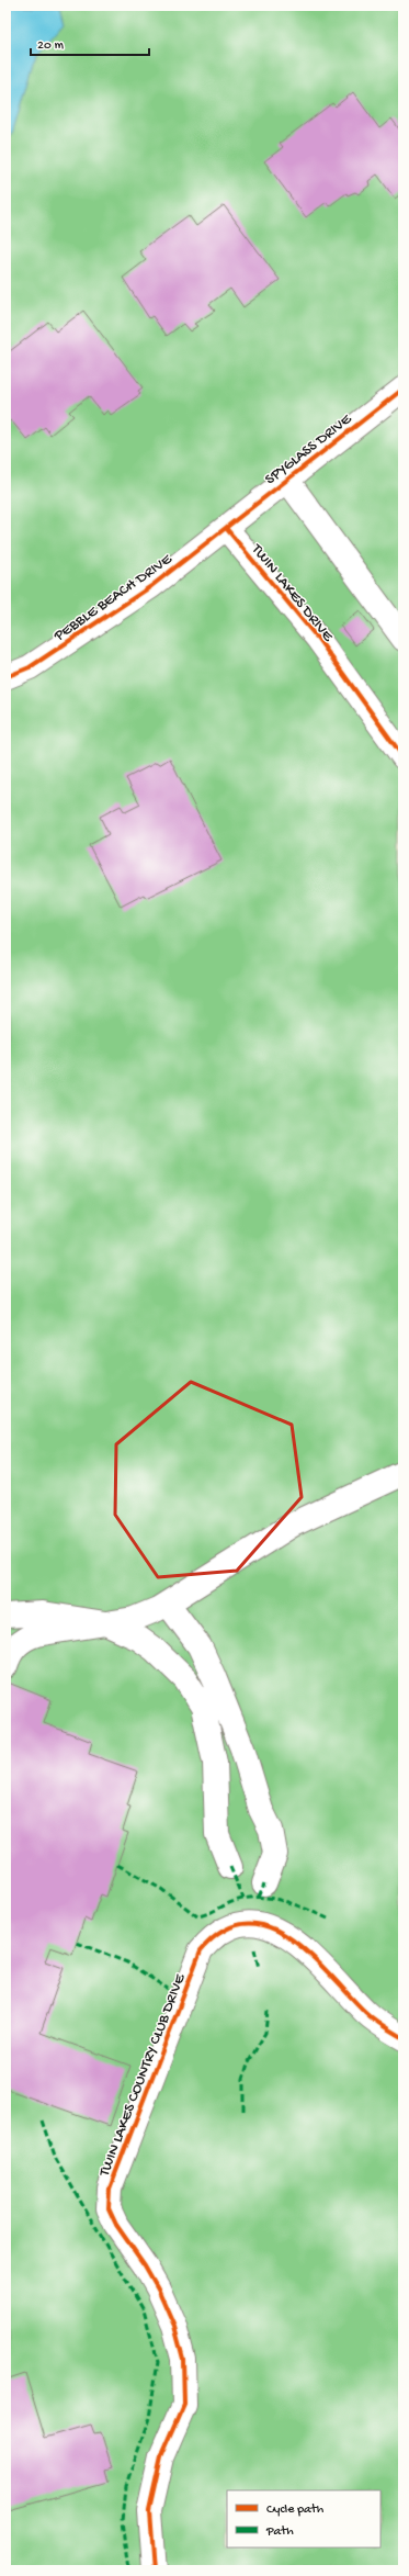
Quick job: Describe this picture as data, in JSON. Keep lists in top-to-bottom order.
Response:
{
  "streets": {
    "street": [
      "SPYGLASS DRIVE",
      "TWIN LAKES DRIVE",
      "PEBBLE BEACH DRIVE",
      "TWIN LAKES COUNTRY CLUB DRIVE"
    ]
  },
  "crossings": [
    ["SPYGLASS DRIVE", "TWIN LAKES DRIVE"],
    ["SPYGLASS DRIVE", "PEBBLE BEACH DRIVE"],
    ["TWIN LAKES DRIVE", "PEBBLE BEACH DRIVE"]
  ],
  "legend": ["Cycle path", "Path"],
  "scale_bar": "20 m"
}
